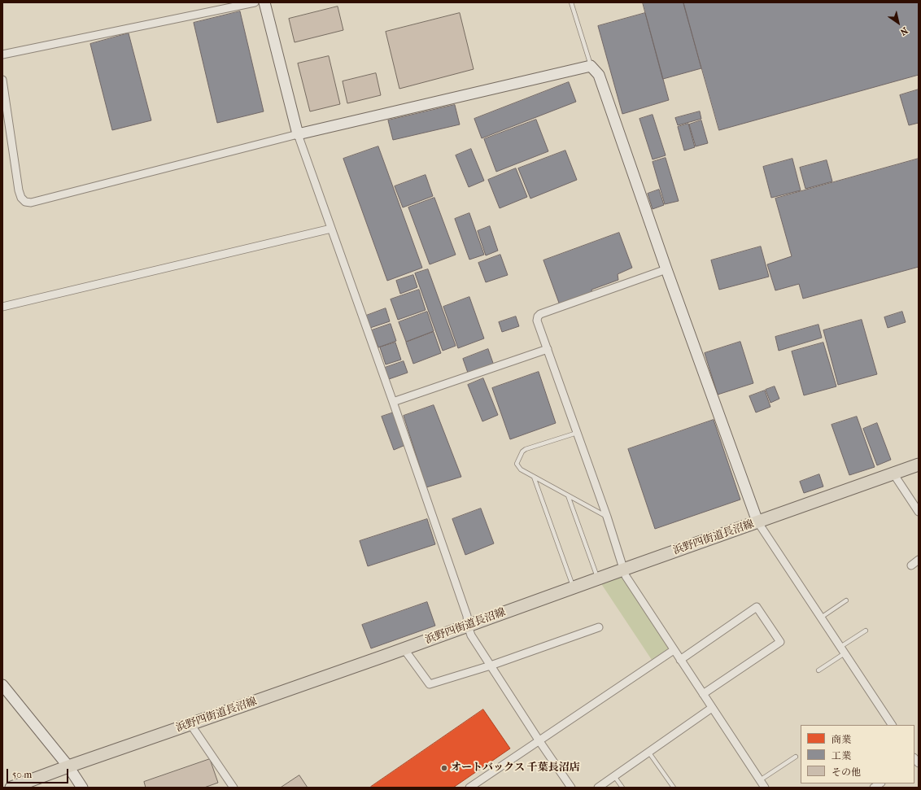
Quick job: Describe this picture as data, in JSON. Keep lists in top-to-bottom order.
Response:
{
  "streets": {
    "main road": ["浜野四街道長沼線"]
  },
  "places": ["オートバックス 千葉長沼店"],
  "legend": ["商業", "工業", "その他"],
  "scale_bar": "50 m",
  "north": "bottom right"
}
